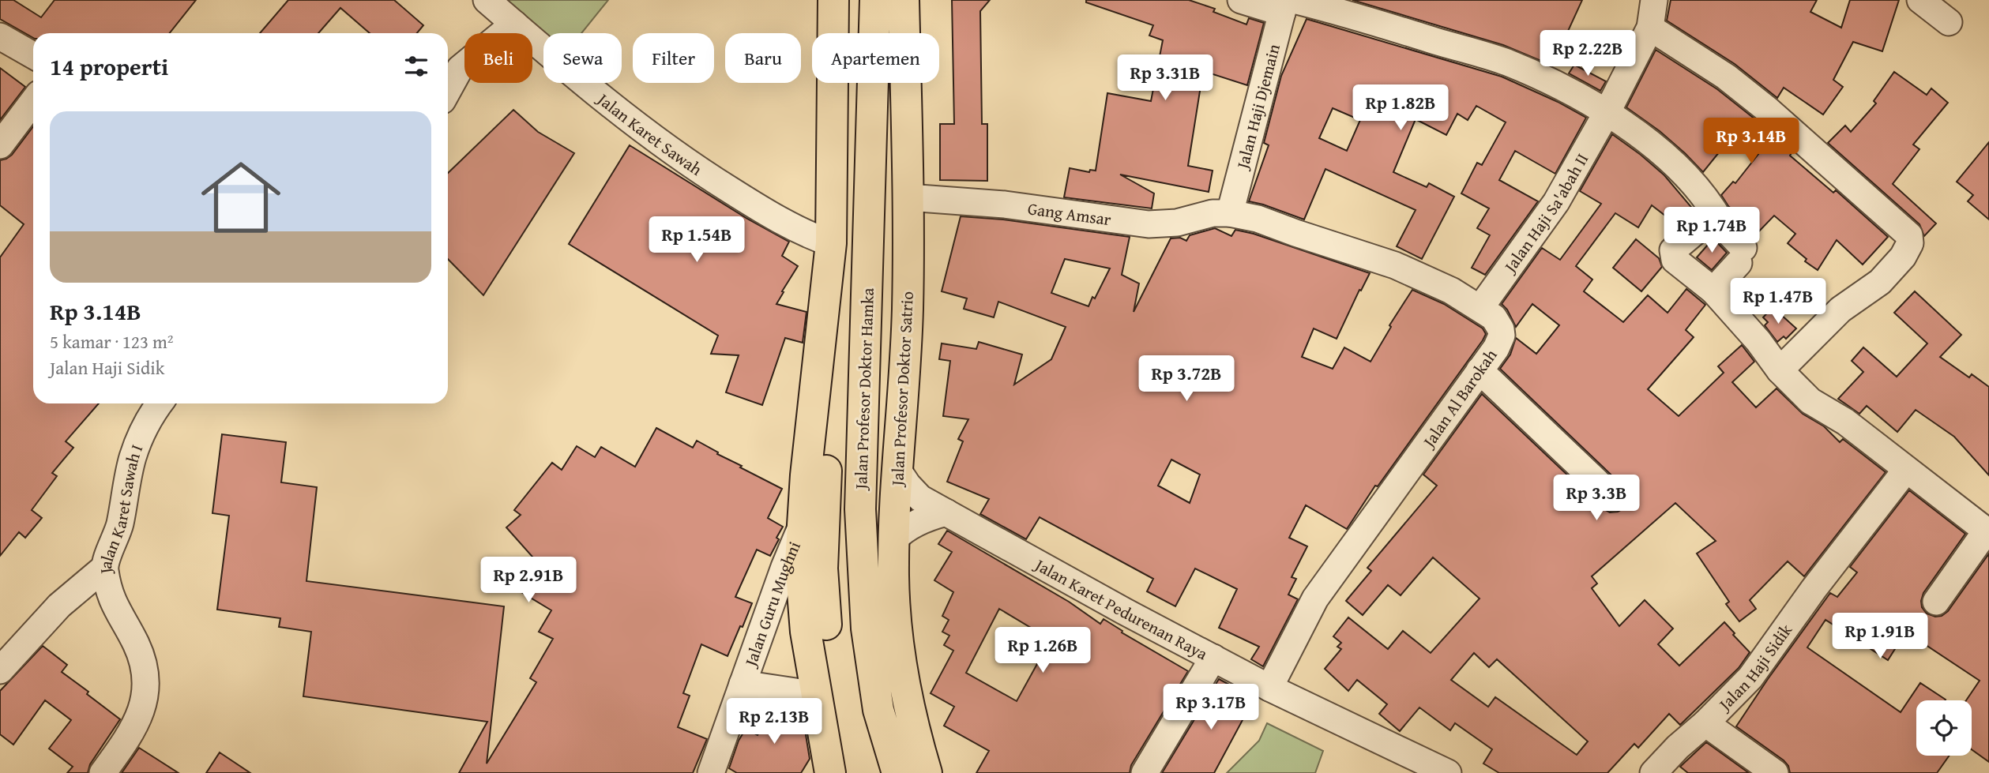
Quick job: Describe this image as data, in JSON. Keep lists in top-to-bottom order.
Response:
{
  "streets": {
    "main road": ["Jalan Profesor Doktor Hamka", "Jalan Profesor Doktor Satrio"],
    "street": [
      "Jalan Haji Djemain",
      "Jalan Karet Sawah",
      "Jalan Haji Sa'abah II",
      "Gang Amsar",
      "Jalan Al Barokah",
      "Jalan Karet Sawah I",
      "Jalan Guru Mughni",
      "Jalan Karet Pedurenan Raya",
      "Jalan Haji Sidik"
    ]
  },
  "crossings": [
    ["Jalan Haji Djemain", "Gang Amsar"],
    ["Jalan Haji Djemain", "Jalan Al Barokah"],
    ["Jalan Haji Sa'abah II", "Jalan Al Barokah"],
    ["Gang Amsar", "Jalan Profesor Doktor Satrio"],
    ["Gang Amsar", "Jalan Al Barokah"],
    ["Jalan Profesor Doktor Satrio", "Jalan Karet Pedurenan Raya"],
    ["Jalan Al Barokah", "Jalan Karet Pedurenan Raya"]
  ],
  "page": {
    "price": [
      "Rp 2.22B",
      "Rp 3.31B",
      "Rp 1.82B",
      "Rp 3.14B",
      "Rp 1.74B",
      "Rp 1.54B",
      "Rp 1.47B",
      "Rp 3.72B",
      "Rp 3.3B",
      "Rp 2.91B",
      "Rp 1.91B",
      "Rp 1.26B",
      "Rp 3.17B",
      "Rp 2.13B"
    ],
    "chip": [
      "Beli",
      "Sewa",
      "Filter",
      "Baru",
      "Apartemen"
    ],
    "heading": "14 properti",
    "list": [
      {
        "name": "Rp 3.14B",
        "note": "5 kamar · 123 m² · Jalan Haji Sidik"
      }
    ]
  }
}
